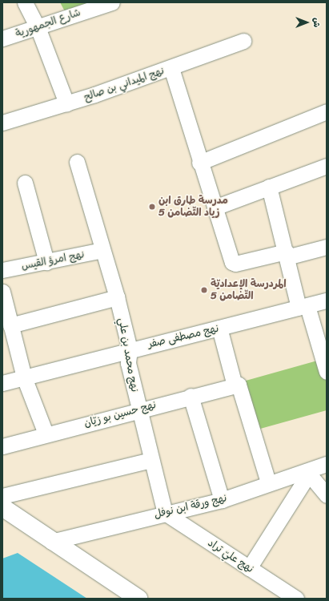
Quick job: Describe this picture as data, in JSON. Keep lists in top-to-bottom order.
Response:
{
  "streets": {
    "street": [
      "شارع الجمهورية",
      "نهج الميداني بن صالح",
      "نهج امرؤ القيس",
      "نهج مصطفى صفر",
      "نهج محمد بن علي",
      "نهج حسين بو زيّان",
      "نهج ورقة ابن نوفل",
      "نهج عليّ تراد"
    ]
  },
  "crossings": [
    ["نهج امرؤ القيس", "نهج محمد بن علي"],
    ["نهج مصطفى صفر", "نهج محمد بن علي"],
    ["نهج محمد بن علي", "نهج حسين بو زيّان"],
    ["نهج محمد بن علي", "نهج ورقة ابن نوفل"],
    ["نهج محمد بن علي", "نهج عليّ تراد"],
    ["نهج ورقة ابن نوفل", "نهج عليّ تراد"]
  ],
  "places": ["مدرسة طارق ابن زياد التّضامن 5", "المردرسة الإعداديّة التّضامن 5"],
  "north": "right"
}
